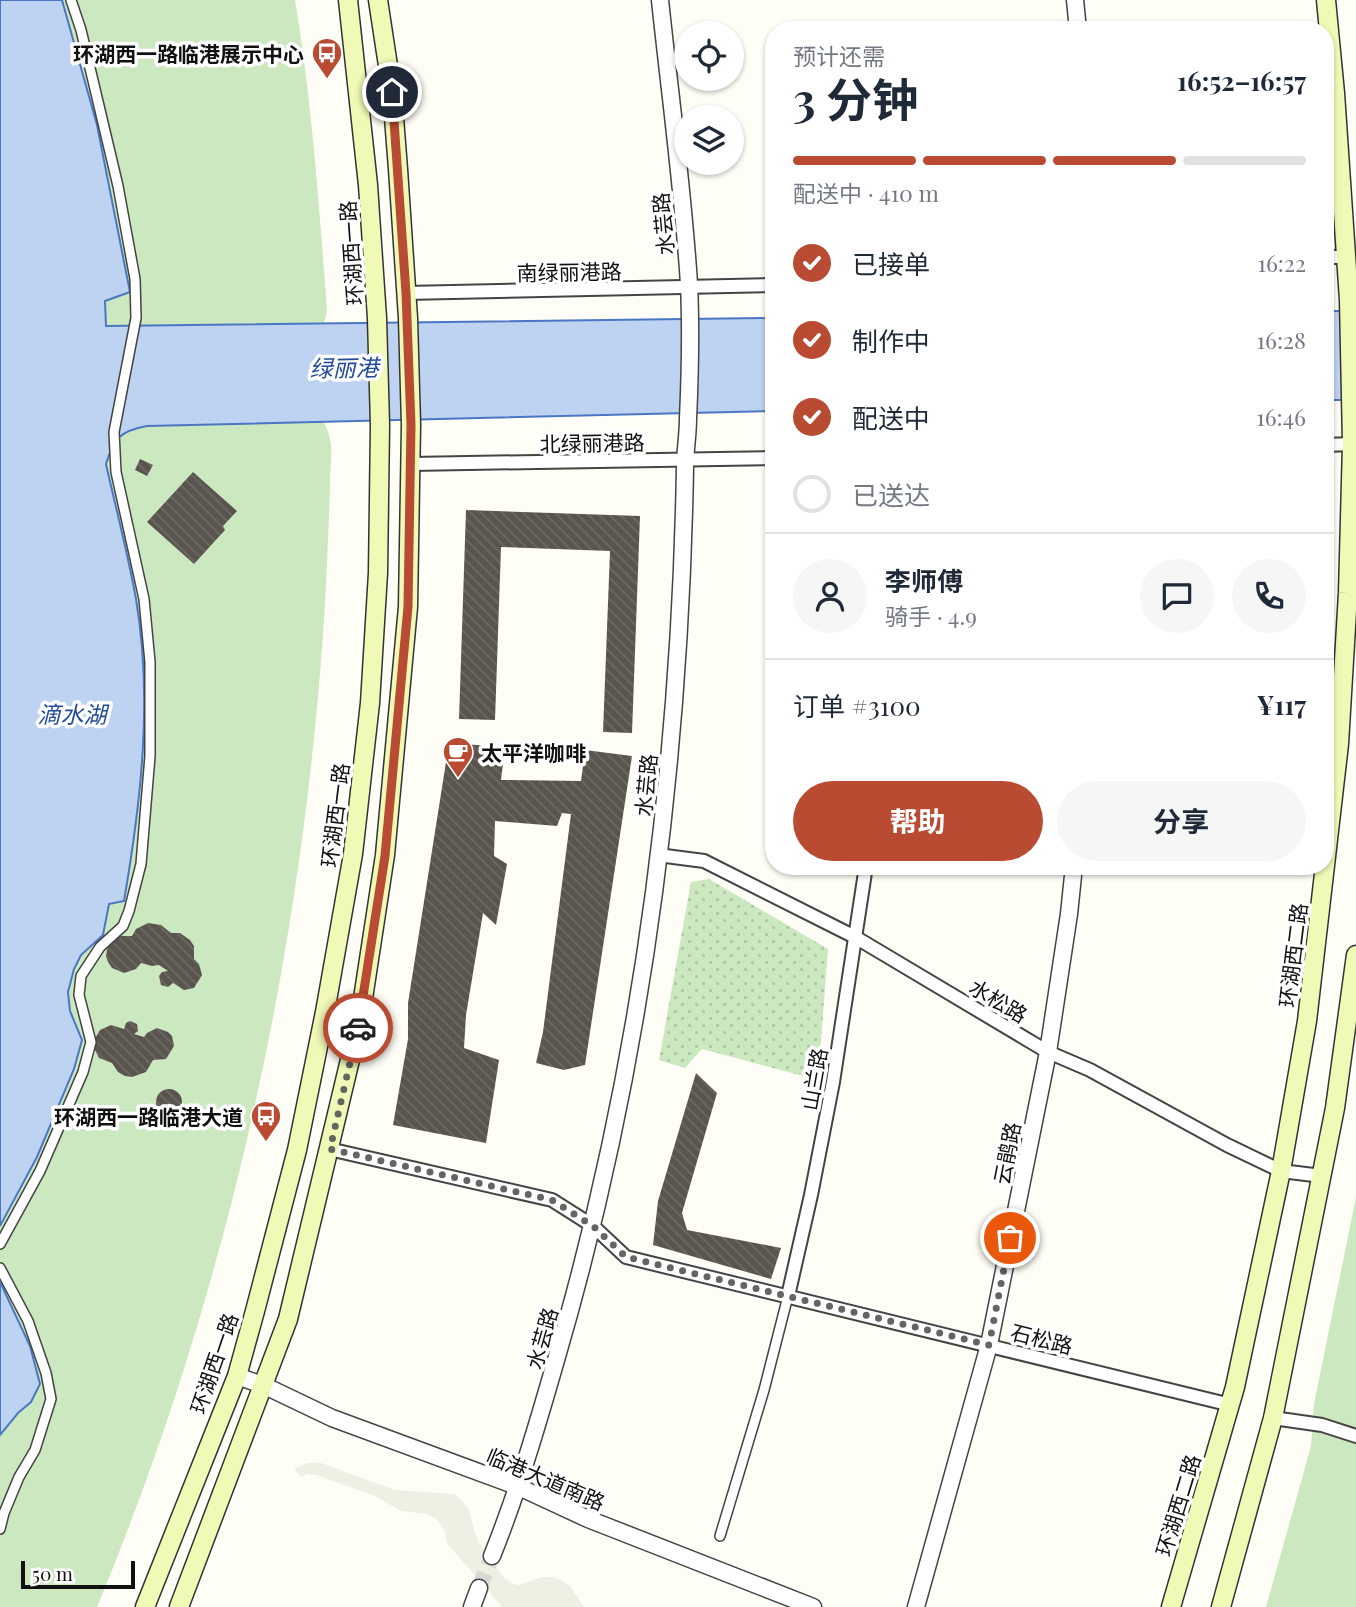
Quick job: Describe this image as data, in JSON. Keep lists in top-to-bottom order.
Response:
{
  "streets": {
    "main road": ["环湖西一路", "环湖西二路"],
    "street": [
      "水芸路",
      "南绿丽港路",
      "北绿丽港路",
      "水松路",
      "山兰路",
      "云鹃路",
      "石松路",
      "临港大道南路"
    ]
  },
  "crossings": [
    ["水芸路", "南绿丽港路"],
    ["水芸路", "北绿丽港路"],
    ["水芸路", "水松路"],
    ["水芸路", "石松路"],
    ["水芸路", "临港大道南路"],
    ["环湖西一路", "临港大道南路"],
    ["环湖西二路", "水松路"],
    ["环湖西二路", "石松路"],
    ["水松路", "山兰路"],
    ["水松路", "云鹃路"],
    ["山兰路", "石松路"],
    ["云鹃路", "石松路"]
  ],
  "water": ["绿丽港", "滴水湖"],
  "places": {
    "bus stop": ["环湖西一路临港展示中心", "环湖西一路临港大道"],
    "cafe": ["太平洋咖啡"]
  },
  "scale_bar": "50 m",
  "page": {
    "heading": ["3 分钟", "预计还需", "16:52–16:57"],
    "panel": [
      "李师傅",
      "骑手 · 4.9",
      "订单 #3100",
      "¥117"
    ],
    "bar": "配送中 · 410 m",
    "list": [
      ["已接单", "16:22"],
      ["制作中", "16:28"],
      ["配送中", "16:46"],
      "已送达"
    ],
    "buttons": ["帮助", "分享"],
    "scale": "50 m"
  }
}
